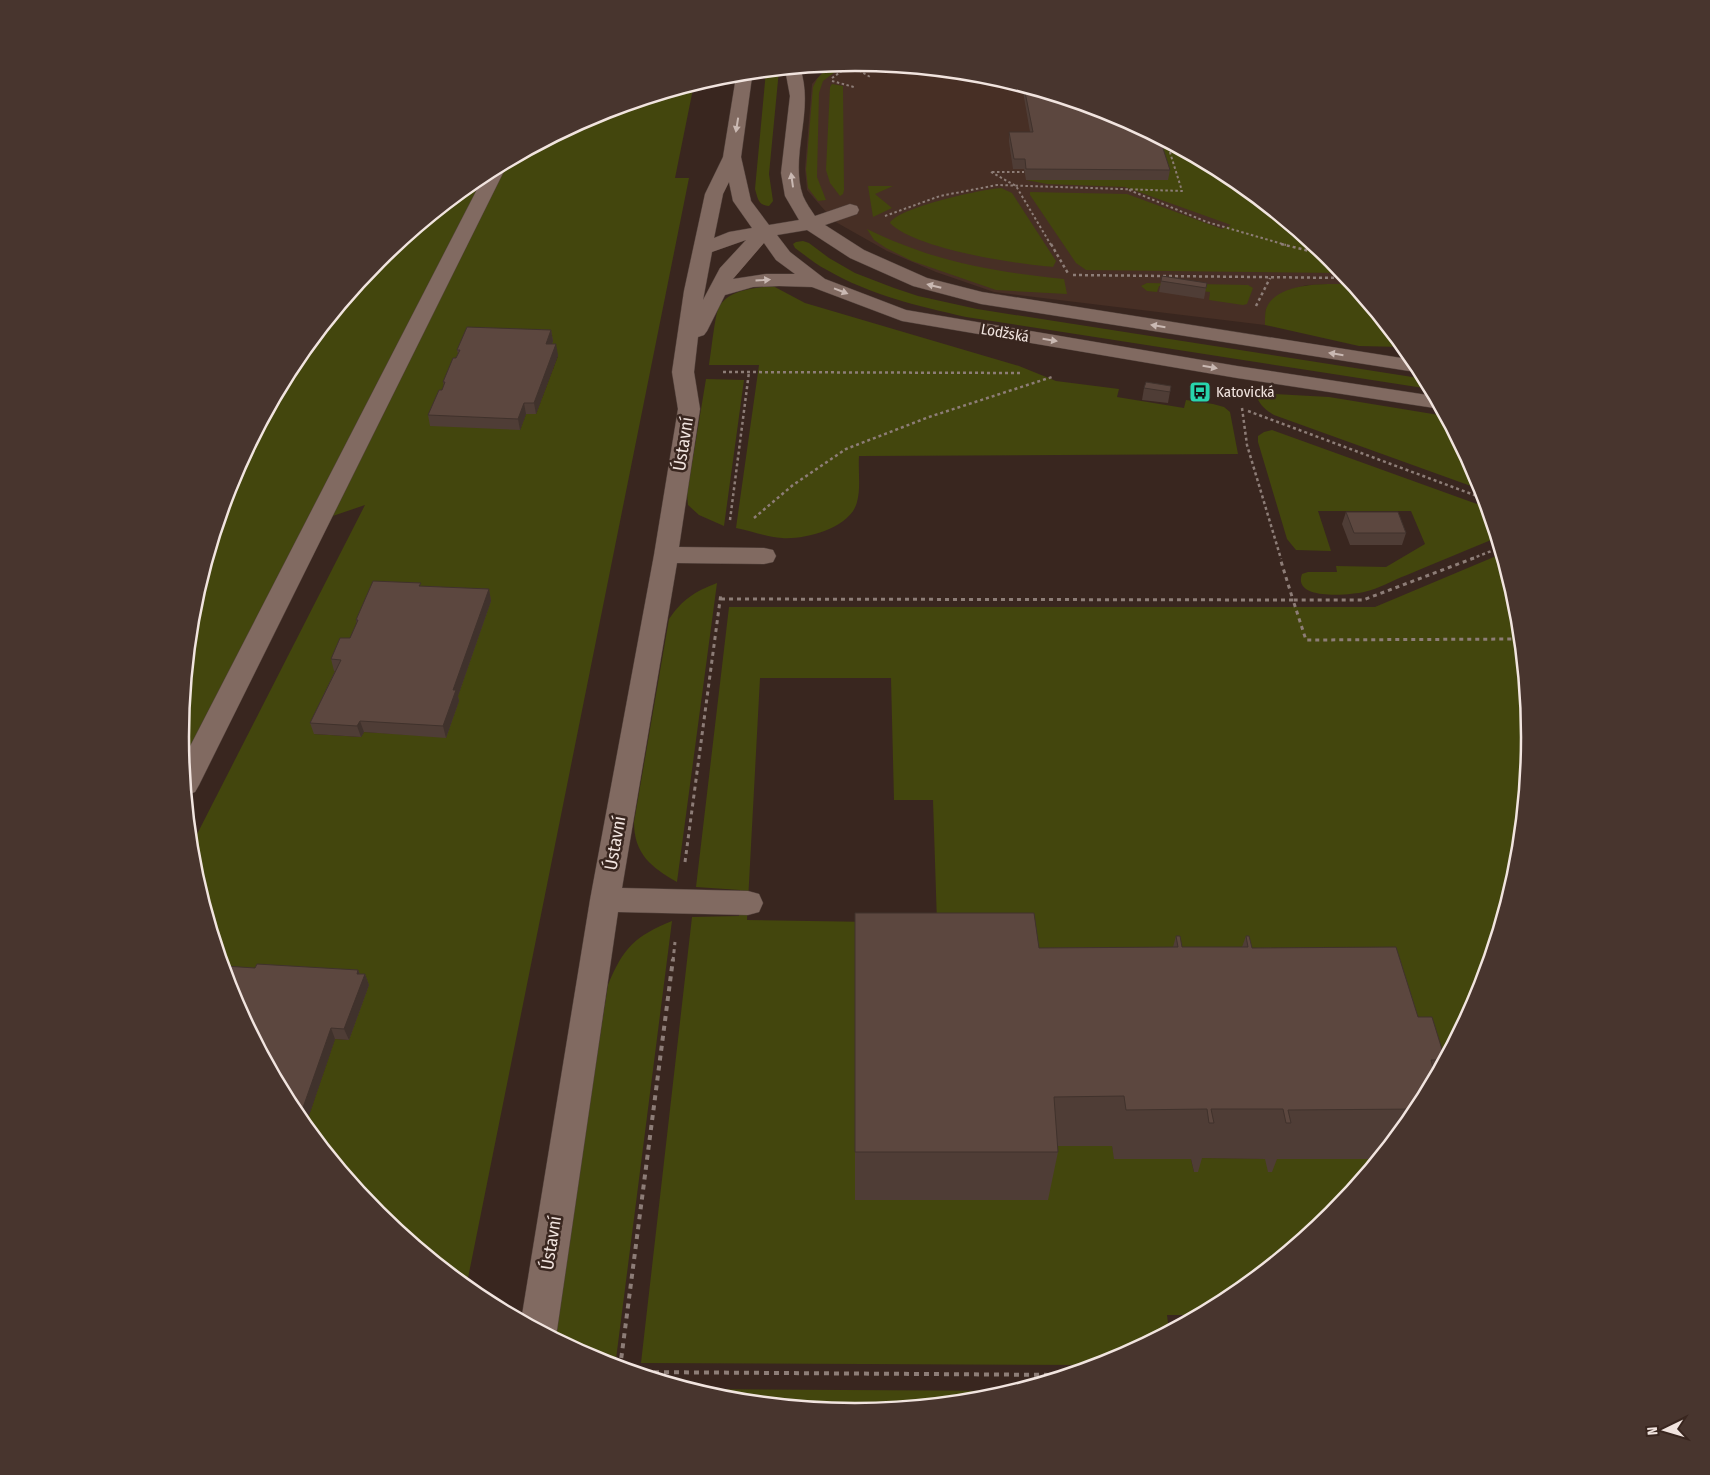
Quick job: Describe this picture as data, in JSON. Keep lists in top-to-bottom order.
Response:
{
  "streets": {
    "street": ["Lodžská", "Ústavní"]
  },
  "crossings": [
    ["Lodžská", "Ústavní"]
  ],
  "places": {
    "bus stop": ["Katovická"]
  },
  "north": "left"
}
